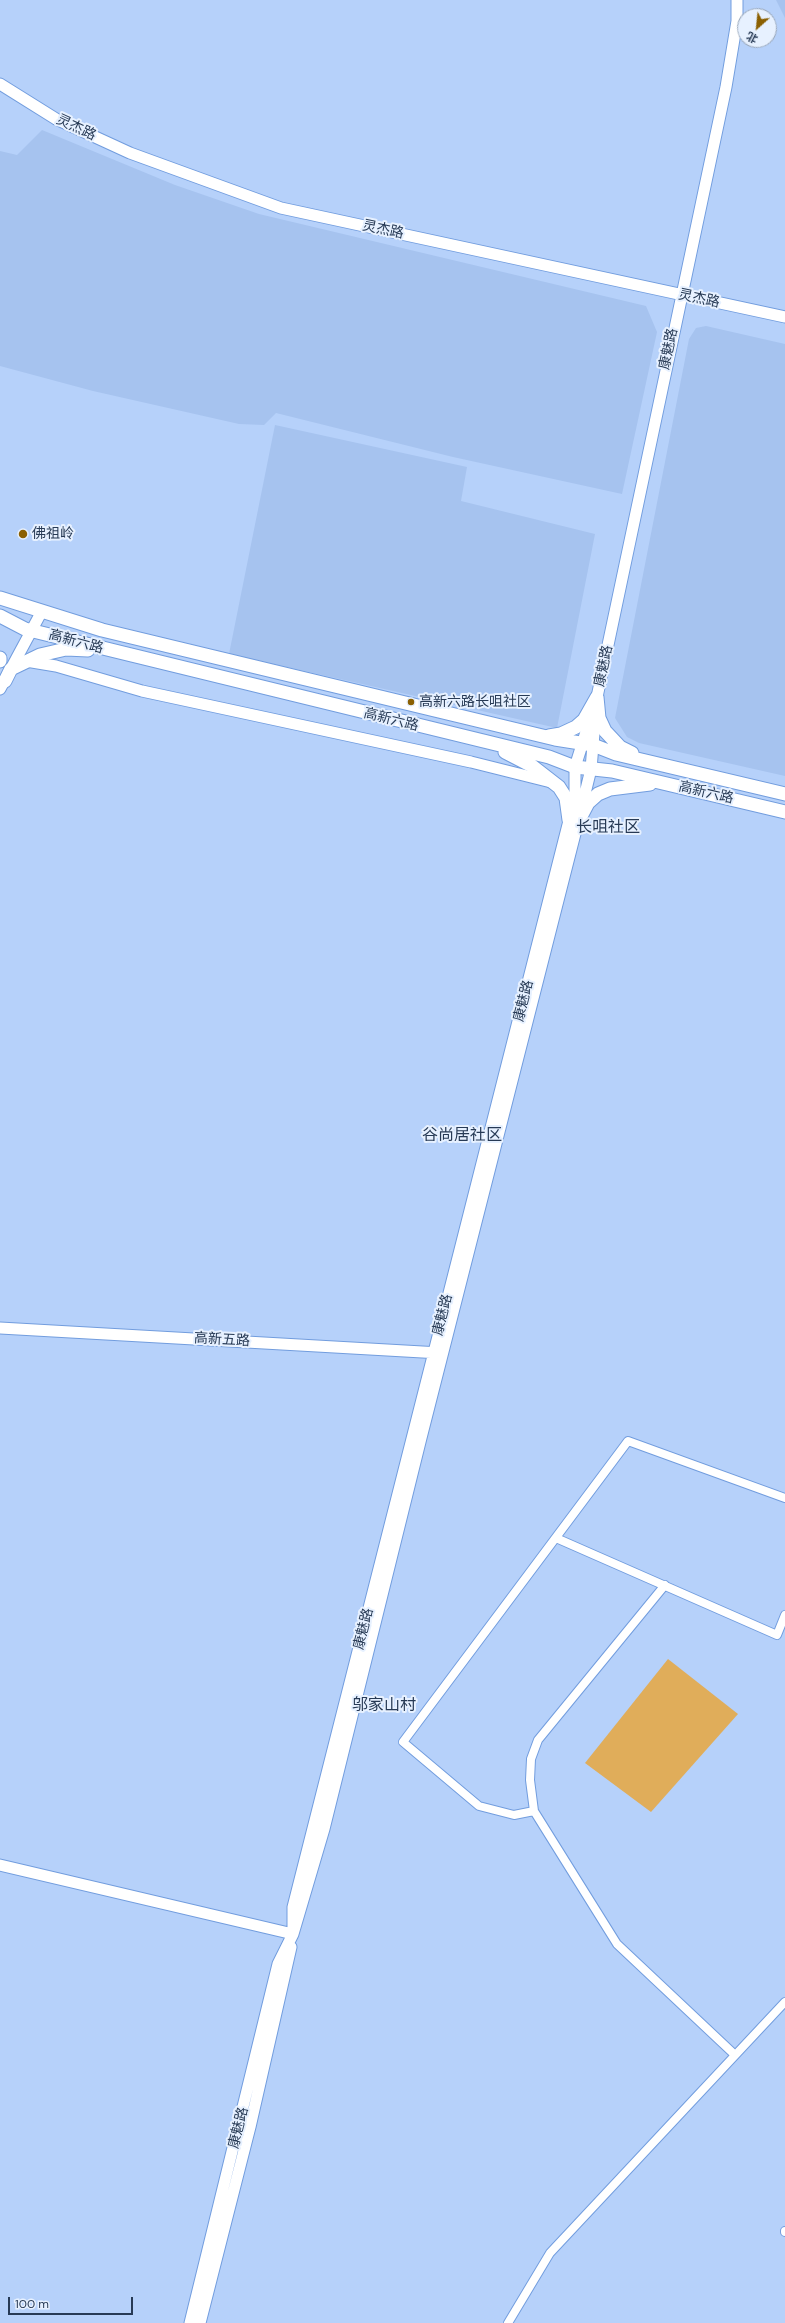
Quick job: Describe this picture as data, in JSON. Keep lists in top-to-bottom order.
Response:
{
  "streets": {
    "main road": [
      "灵杰路",
      "康魅路",
      "高新六路",
      "高新五路"
    ]
  },
  "crossings": [
    ["灵杰路", "康魅路"],
    ["康魅路", "高新六路"],
    ["康魅路", "高新五路"]
  ],
  "districts": ["长咀社区", "谷尚居社区", "邬家山村"],
  "places": ["佛祖岭", "高新六路长咀社区"],
  "scale_bar": "100 m",
  "north": "bottom left"
}
